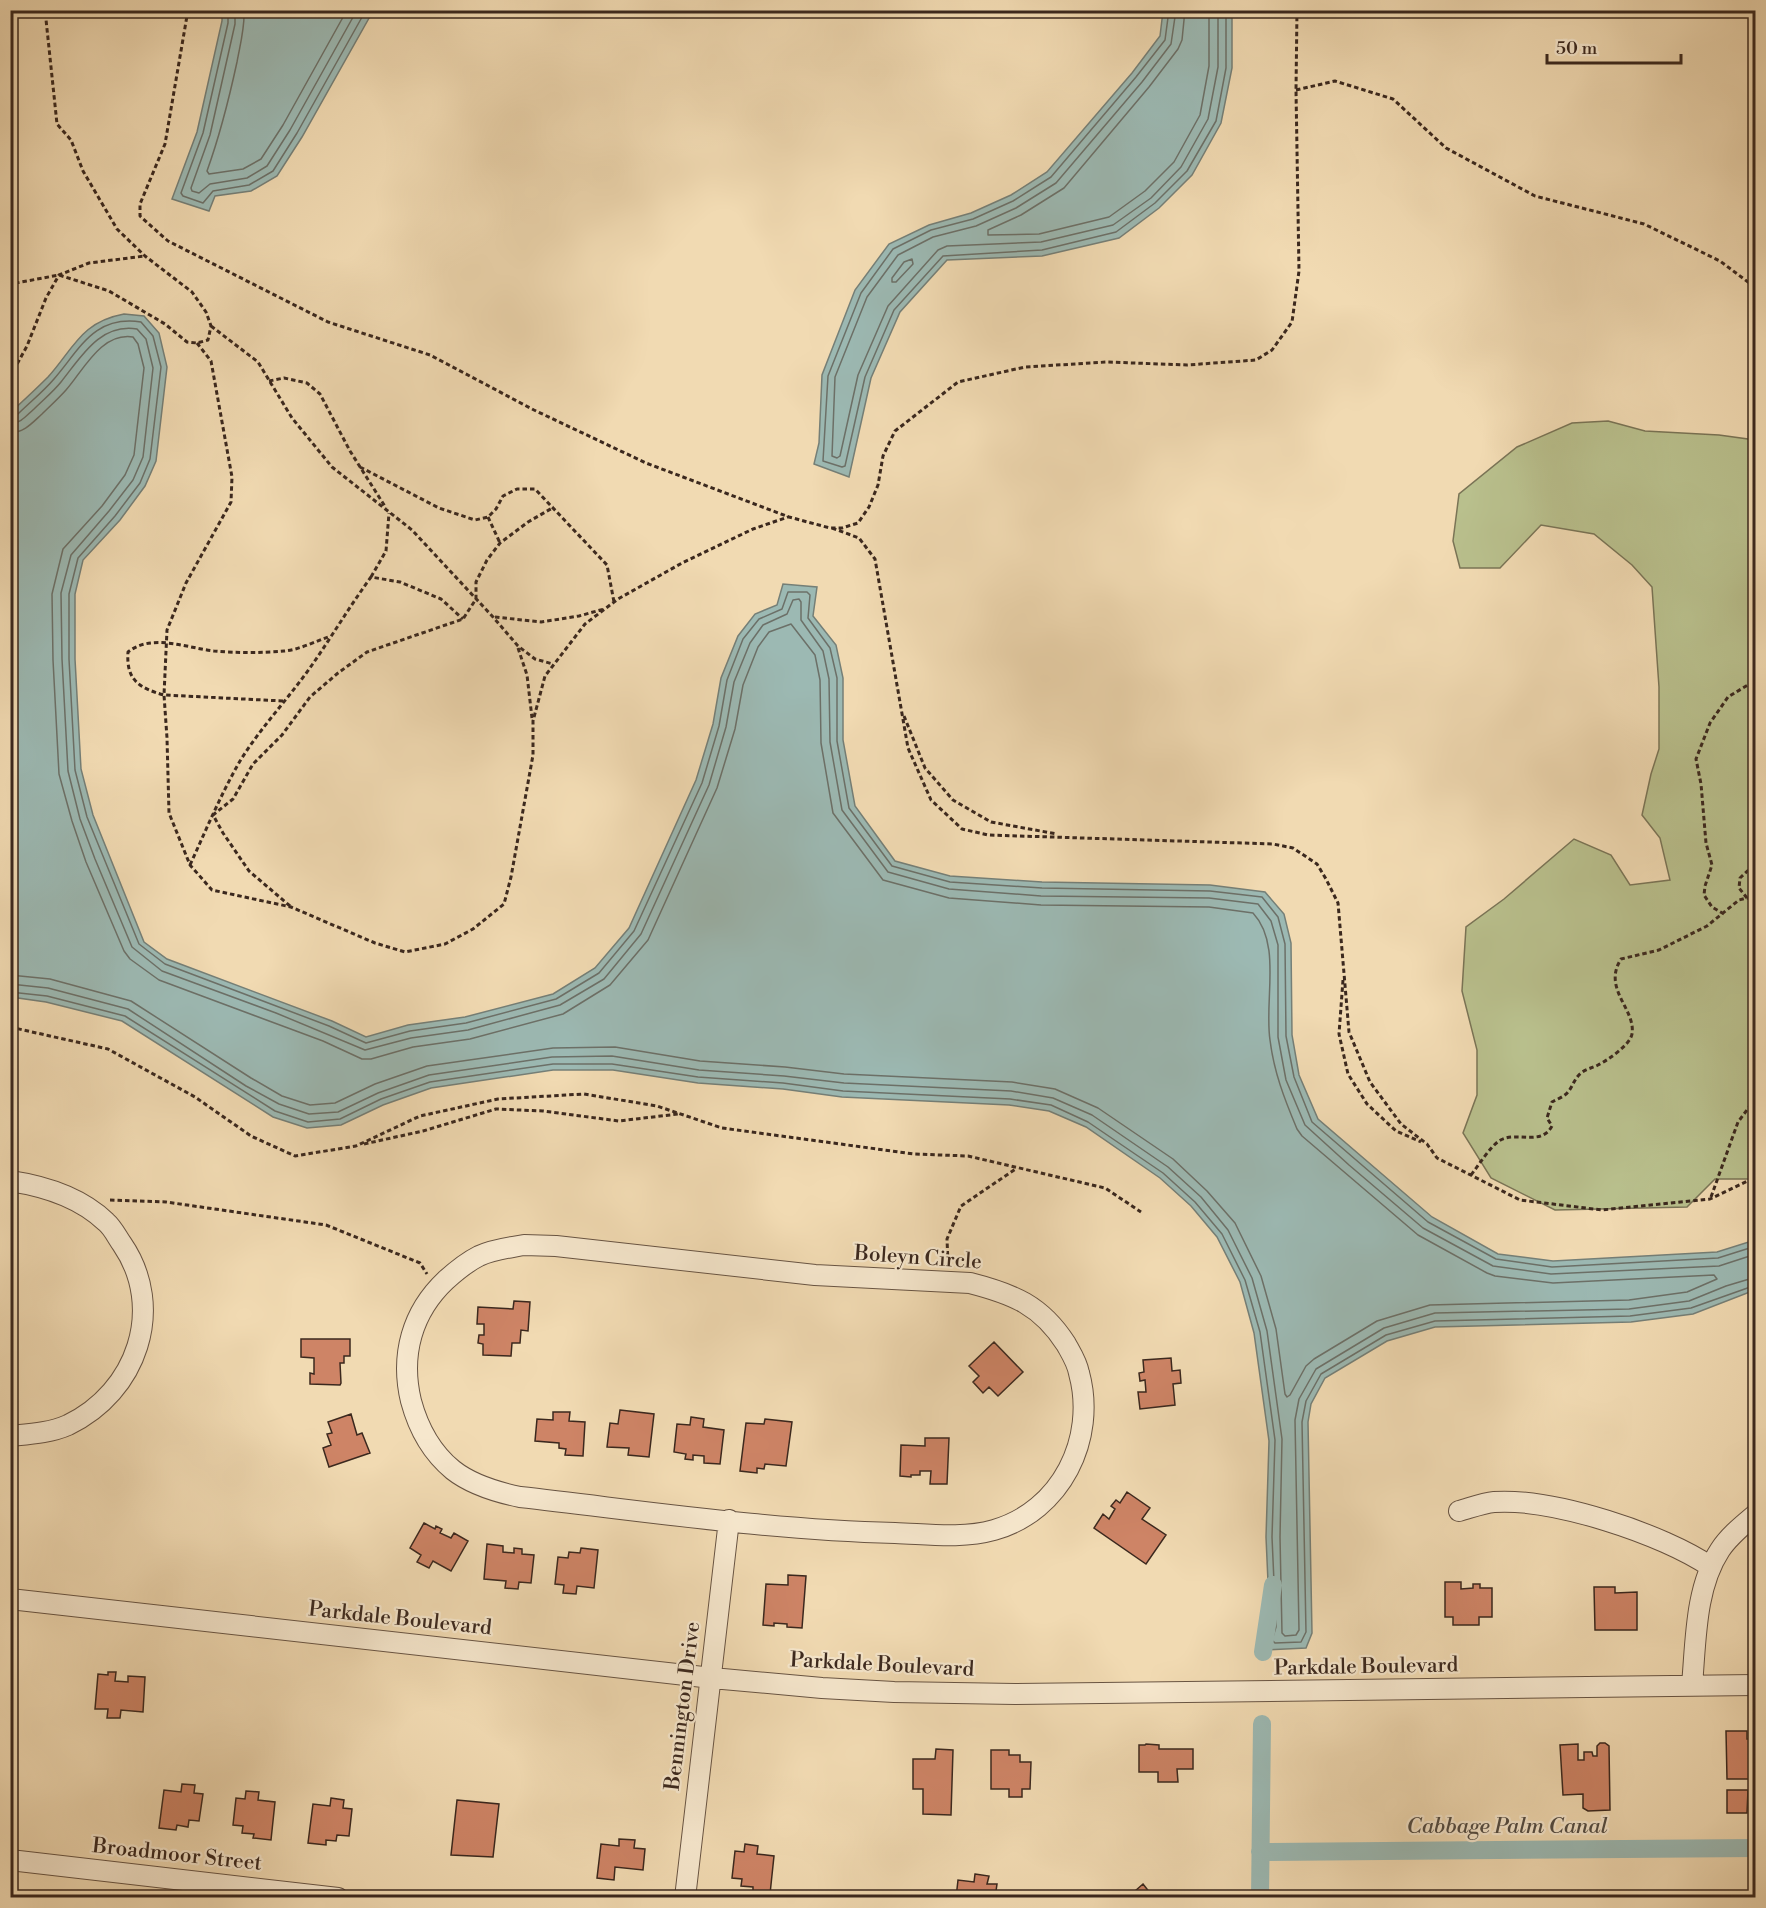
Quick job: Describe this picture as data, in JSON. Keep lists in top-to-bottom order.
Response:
{
  "streets": {
    "street": [
      "Boleyn Circle",
      "Parkdale Boulevard",
      "Bennington Drive",
      "Broadmoor Street"
    ]
  },
  "crossings": [
    ["Boleyn Circle", "Bennington Drive"],
    ["Parkdale Boulevard", "Bennington Drive"]
  ],
  "water": ["Cabbage Palm Canal"],
  "scale_bar": "50 m"
}
